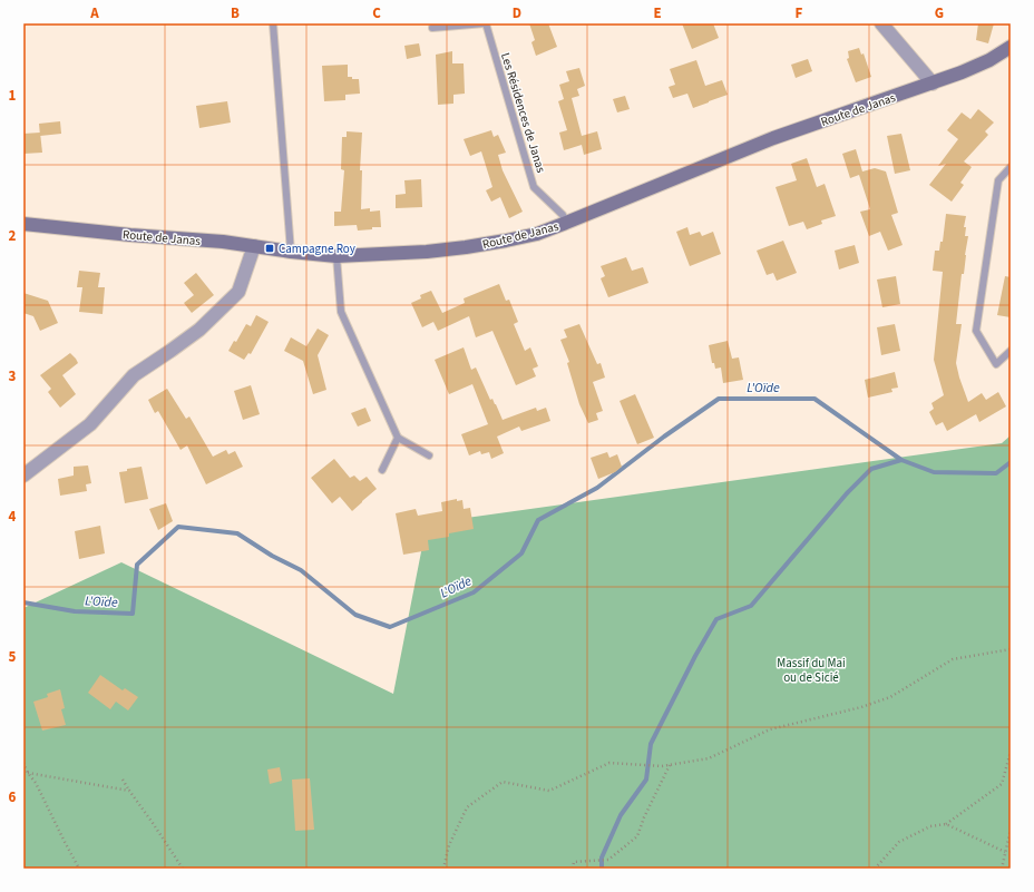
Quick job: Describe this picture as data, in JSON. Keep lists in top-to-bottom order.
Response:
{
  "streets": {
    "street": ["Route de Janas"],
    "lane": ["Les Résidences de Janas"]
  },
  "crossings": [
    ["Route de Janas", "Les Résidences de Janas"]
  ],
  "water": ["L'Oïde"],
  "parks": ["Massif du Mai ou de Sicié"],
  "places": {
    "transit": ["Campagne Roy"]
  },
  "grid": {
    "columns": [
      "A",
      "B",
      "C",
      "D",
      "E",
      "F",
      "G"
    ],
    "rows": [
      "1",
      "2",
      "3",
      "4",
      "5",
      "6"
    ]
  }
}
